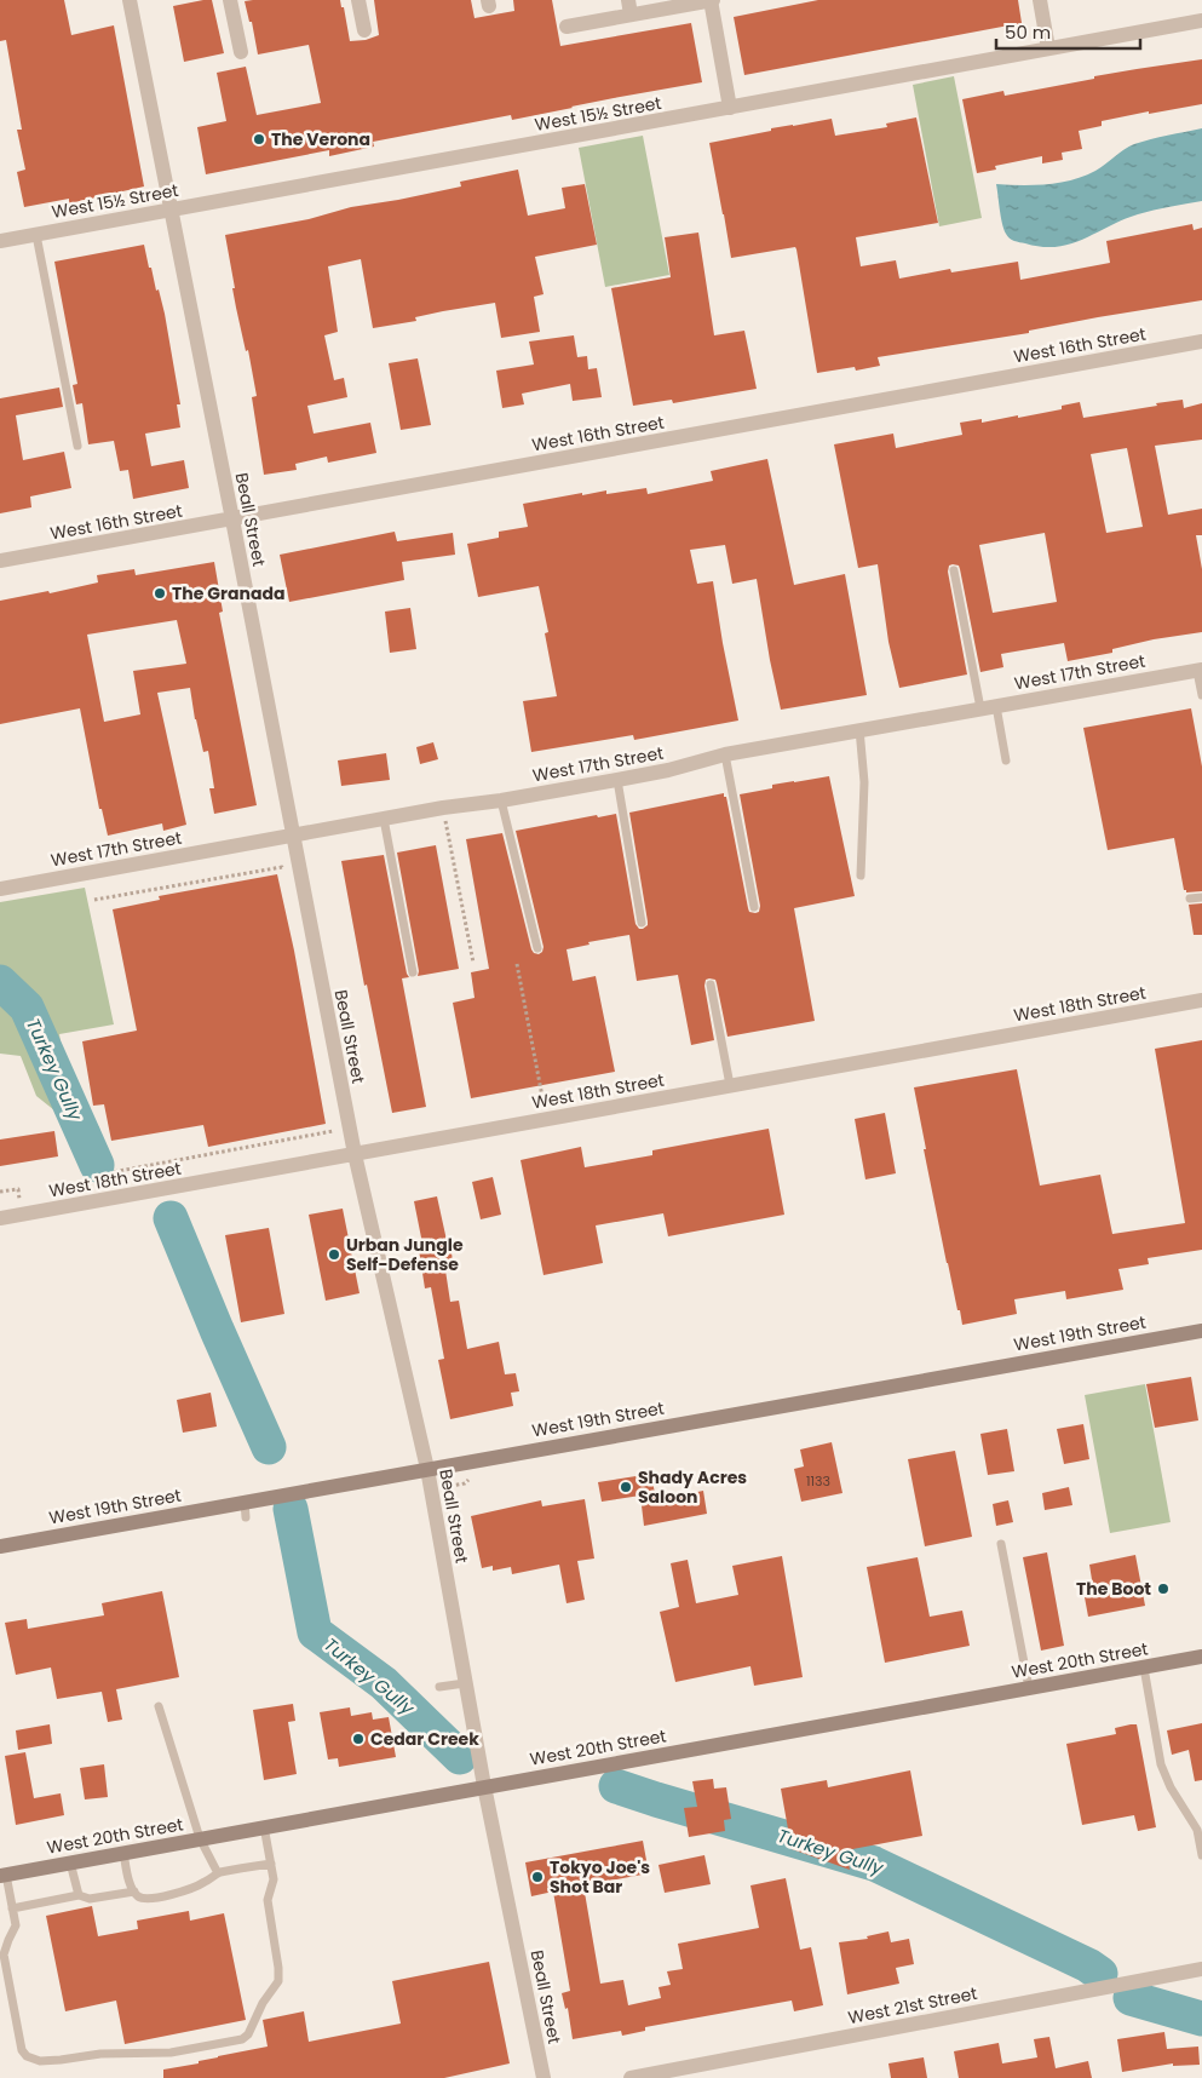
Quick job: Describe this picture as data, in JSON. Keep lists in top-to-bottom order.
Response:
{
  "streets": {
    "main road": ["West 19th Street", "West 20th Street"],
    "street": [
      "West 15½ Street",
      "West 16th Street",
      "Beall Street",
      "West 17th Street",
      "West 18th Street",
      "West 21st Street"
    ]
  },
  "crossings": [
    ["West 15½ Street", "Beall Street"],
    ["West 16th Street", "Beall Street"],
    ["Beall Street", "West 17th Street"],
    ["Beall Street", "West 18th Street"],
    ["Beall Street", "West 19th Street"],
    ["Beall Street", "West 20th Street"]
  ],
  "water": ["Turkey Gully"],
  "places": [
    "The Verona",
    "The Granada",
    "Urban Jungle Self-Defense",
    "Shady Acres Saloon",
    "The Boot",
    "Cedar Creek",
    "Tokyo Joe's Shot Bar"
  ],
  "house_numbers": ["1133"],
  "scale_bar": "50 m"
}
